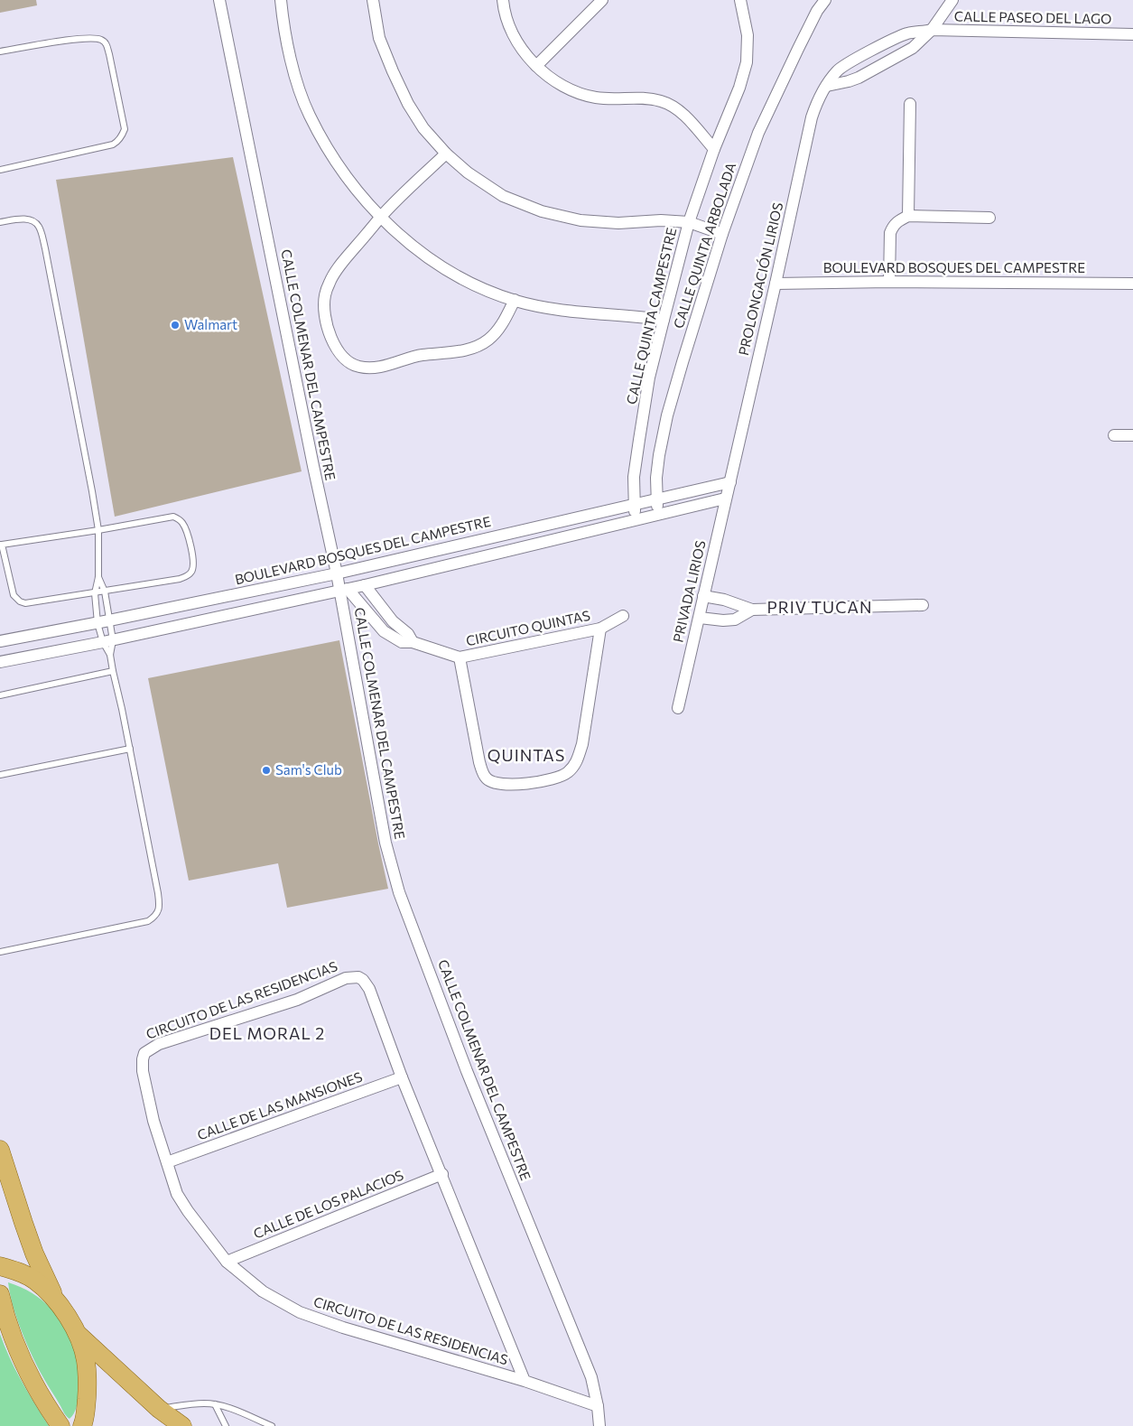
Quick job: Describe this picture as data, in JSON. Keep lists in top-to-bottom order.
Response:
{
  "streets": {
    "street": [
      "CALLE PASEO DEL LAGO",
      "CALLE QUINTA ARBOLADA",
      "BOULEVARD BOSQUES DEL CAMPESTRE",
      "PROLONGACIÓN LIRIOS",
      "CALLE QUINTA CAMPESTRE",
      "CALLE COLMENAR DEL CAMPESTRE",
      "PRIVADA LIRIOS",
      "CIRCUITO QUINTAS",
      "CIRCUITO DE LAS RESIDENCIAS",
      "CALLE DE LAS MANSIONES",
      "CALLE DE LOS PALACIOS"
    ]
  },
  "crossings": [
    ["CALLE PASEO DEL LAGO", "PROLONGACIÓN LIRIOS"],
    ["CALLE QUINTA ARBOLADA", "BOULEVARD BOSQUES DEL CAMPESTRE"],
    ["BOULEVARD BOSQUES DEL CAMPESTRE", "PROLONGACIÓN LIRIOS"],
    ["BOULEVARD BOSQUES DEL CAMPESTRE", "CALLE QUINTA CAMPESTRE"],
    ["BOULEVARD BOSQUES DEL CAMPESTRE", "CALLE COLMENAR DEL CAMPESTRE"],
    ["BOULEVARD BOSQUES DEL CAMPESTRE", "PRIVADA LIRIOS"],
    ["PROLONGACIÓN LIRIOS", "PRIVADA LIRIOS"],
    ["CALLE COLMENAR DEL CAMPESTRE", "CIRCUITO QUINTAS"],
    ["CALLE COLMENAR DEL CAMPESTRE", "CIRCUITO DE LAS RESIDENCIAS"],
    ["CIRCUITO DE LAS RESIDENCIAS", "CALLE DE LAS MANSIONES"],
    ["CIRCUITO DE LAS RESIDENCIAS", "CALLE DE LOS PALACIOS"]
  ],
  "districts": ["PRIV TUCAN", "QUINTAS", "DEL MORAL 2"],
  "places": ["Walmart", "Sam's Club"]
}
